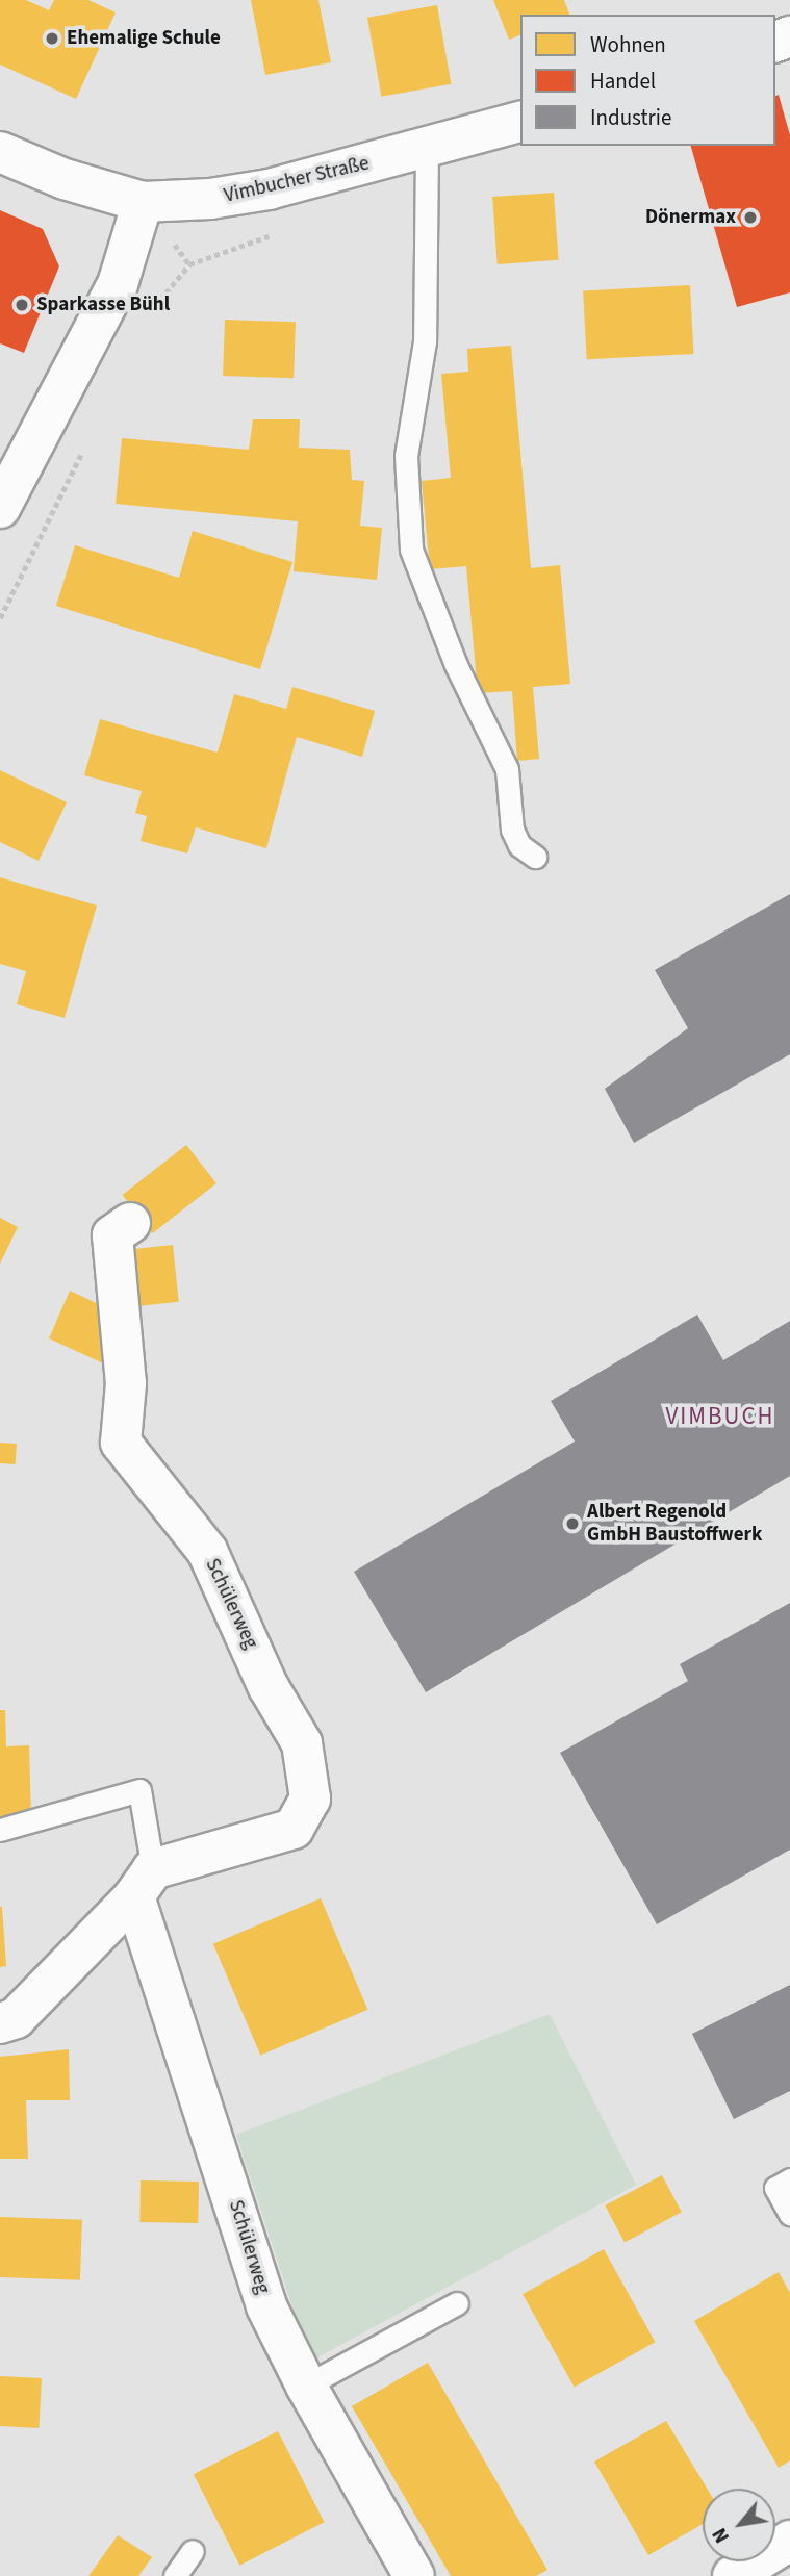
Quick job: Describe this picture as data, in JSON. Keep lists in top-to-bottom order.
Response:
{
  "streets": {
    "street": ["Vimbucher Straße", "Schülerweg"]
  },
  "districts": ["VIMBUCH"],
  "places": [
    "Ehemalige Schule",
    "Dönermax",
    "Sparkasse Bühl",
    "Albert Regenold GmbH Baustoffwerk"
  ],
  "legend": ["Wohnen", "Handel", "Industrie"],
  "north": "bottom left"
}
